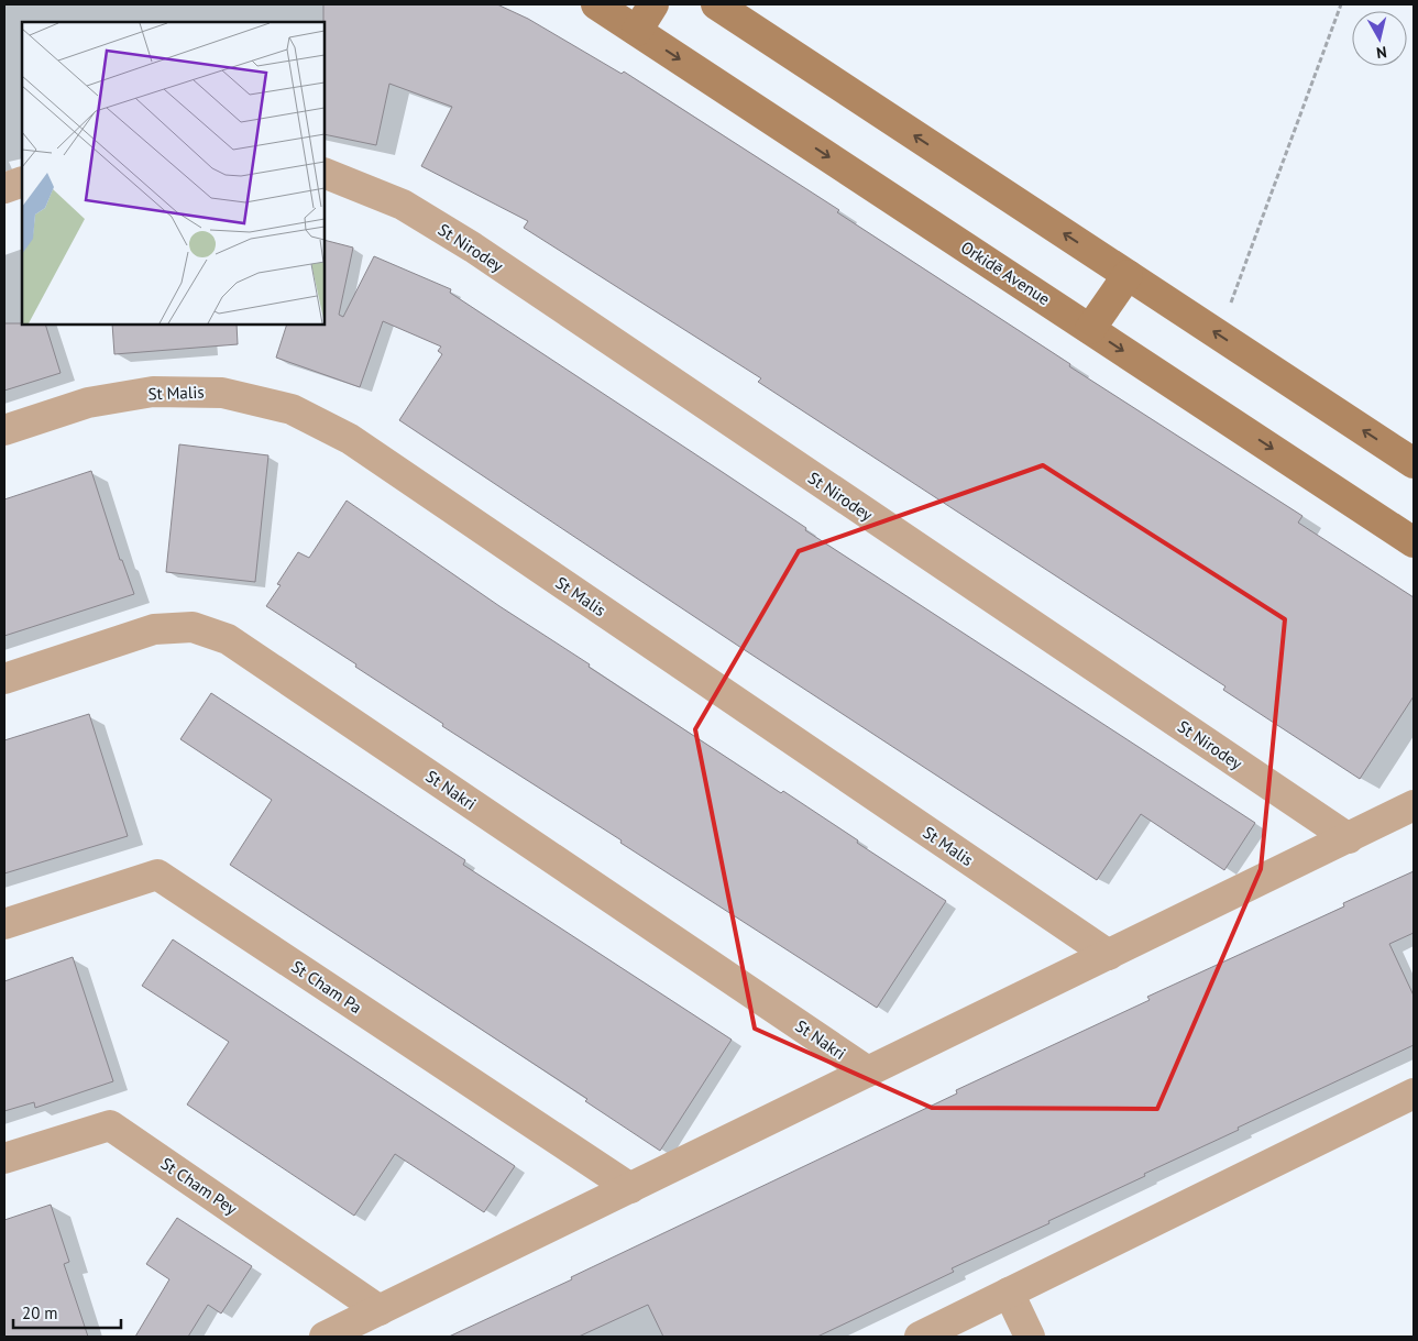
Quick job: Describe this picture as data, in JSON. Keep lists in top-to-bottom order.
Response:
{
  "streets": {
    "street": [
      "St Nirodey",
      "Orkidē Avenue",
      "St Malis",
      "St Nakri",
      "St Cham Pa",
      "St Cham Pey"
    ]
  },
  "scale_bar": "20 m",
  "north": "bottom"
}
